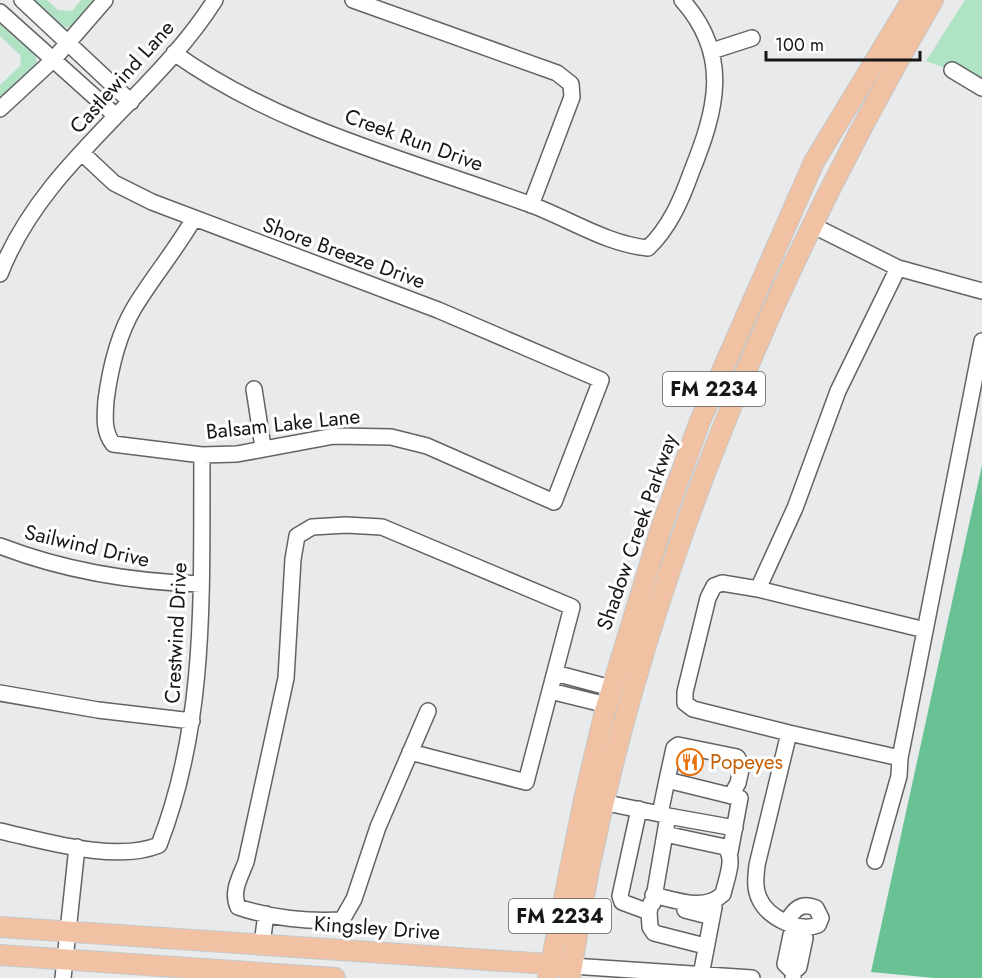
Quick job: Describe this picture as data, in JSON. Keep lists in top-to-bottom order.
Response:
{
  "streets": {
    "main road": ["FM 2234", "Shadow Creek Parkway", "Kingsley Drive"],
    "street": [
      "Castlewind Lane",
      "Creek Run Drive",
      "Shore Breeze Drive",
      "Balsam Lake Lane",
      "Sailwind Drive",
      "Crestwind Drive"
    ]
  },
  "crossings": [
    ["Castlewind Lane", "Creek Run Drive"],
    ["Castlewind Lane", "Shore Breeze Drive"],
    ["Shore Breeze Drive", "Balsam Lake Lane"],
    ["FM 2234", "Kingsley Drive"],
    ["Balsam Lake Lane", "Crestwind Drive"],
    ["Shadow Creek Parkway", "Kingsley Drive"],
    ["Sailwind Drive", "Crestwind Drive"]
  ],
  "places": {
    "restaurant": ["Popeyes"]
  },
  "scale_bar": "100 m"
}
